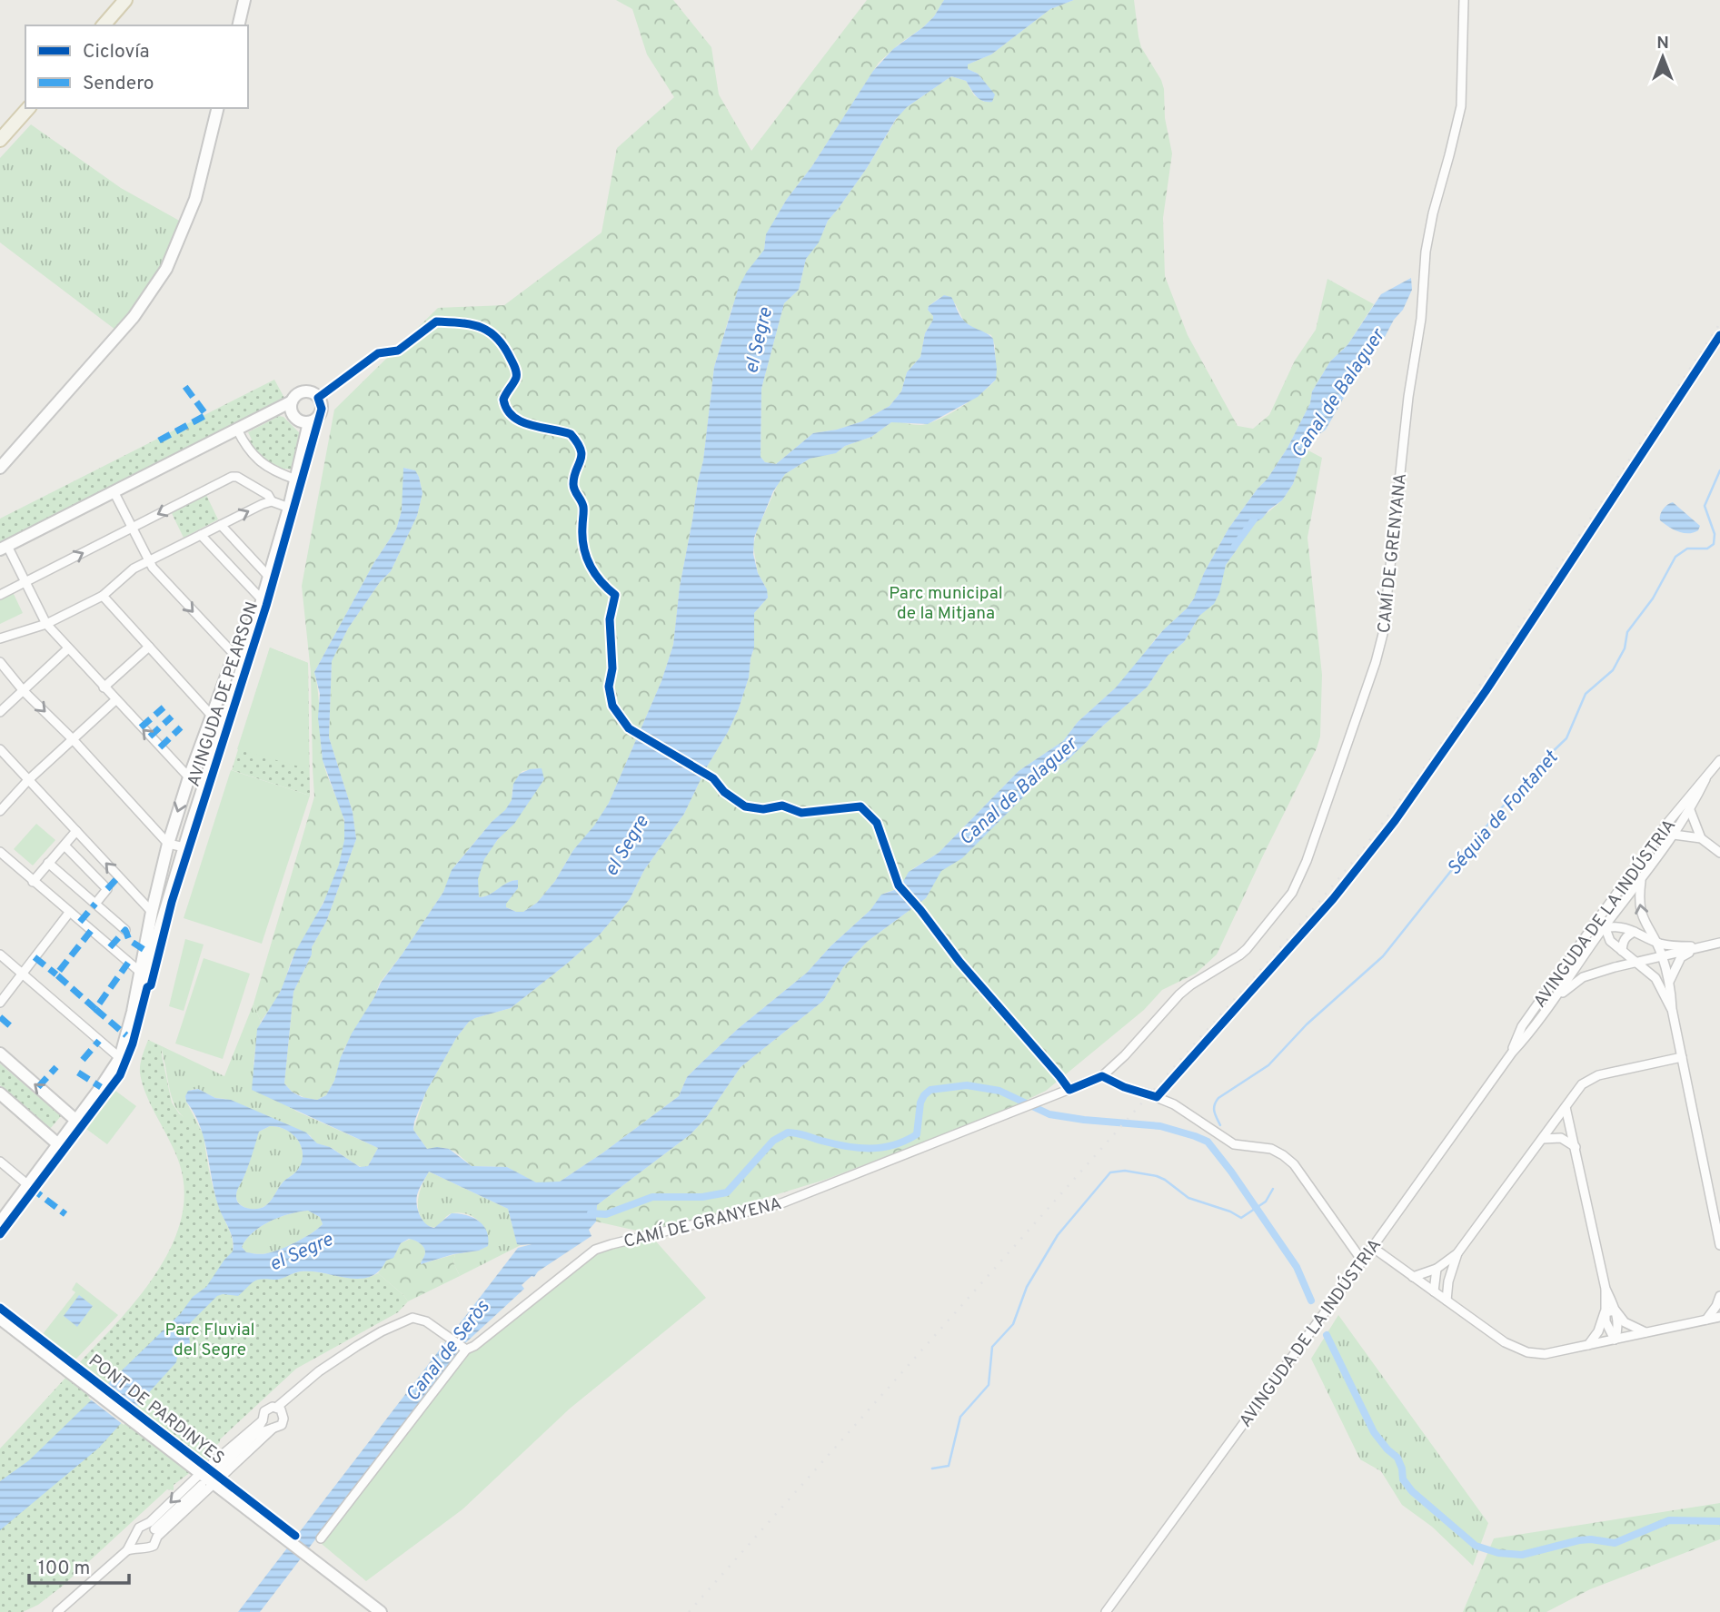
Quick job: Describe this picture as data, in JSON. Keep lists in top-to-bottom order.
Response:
{
  "streets": {
    "street": [
      "CAMÍ DE GRENYANA",
      "AVINGUDA DE PEARSON",
      "AVINGUDA DE LA INDÚSTRIA",
      "CAMÍ DE GRANYENA",
      "PONT DE PARDINYES"
    ]
  },
  "crossings": [
    ["CAMÍ DE GRENYANA", "CAMÍ DE GRANYENA"]
  ],
  "water": [
    "el Segre",
    "Canal de Balaguer",
    "Séquia de Fontanet",
    "Canal de Seròs"
  ],
  "parks": ["Parc municipal de la Mitjana", "Parc Fluvial del Segre"],
  "legend": ["Ciclovía", "Sendero"],
  "scale_bar": "100 m",
  "north": "top"
}
